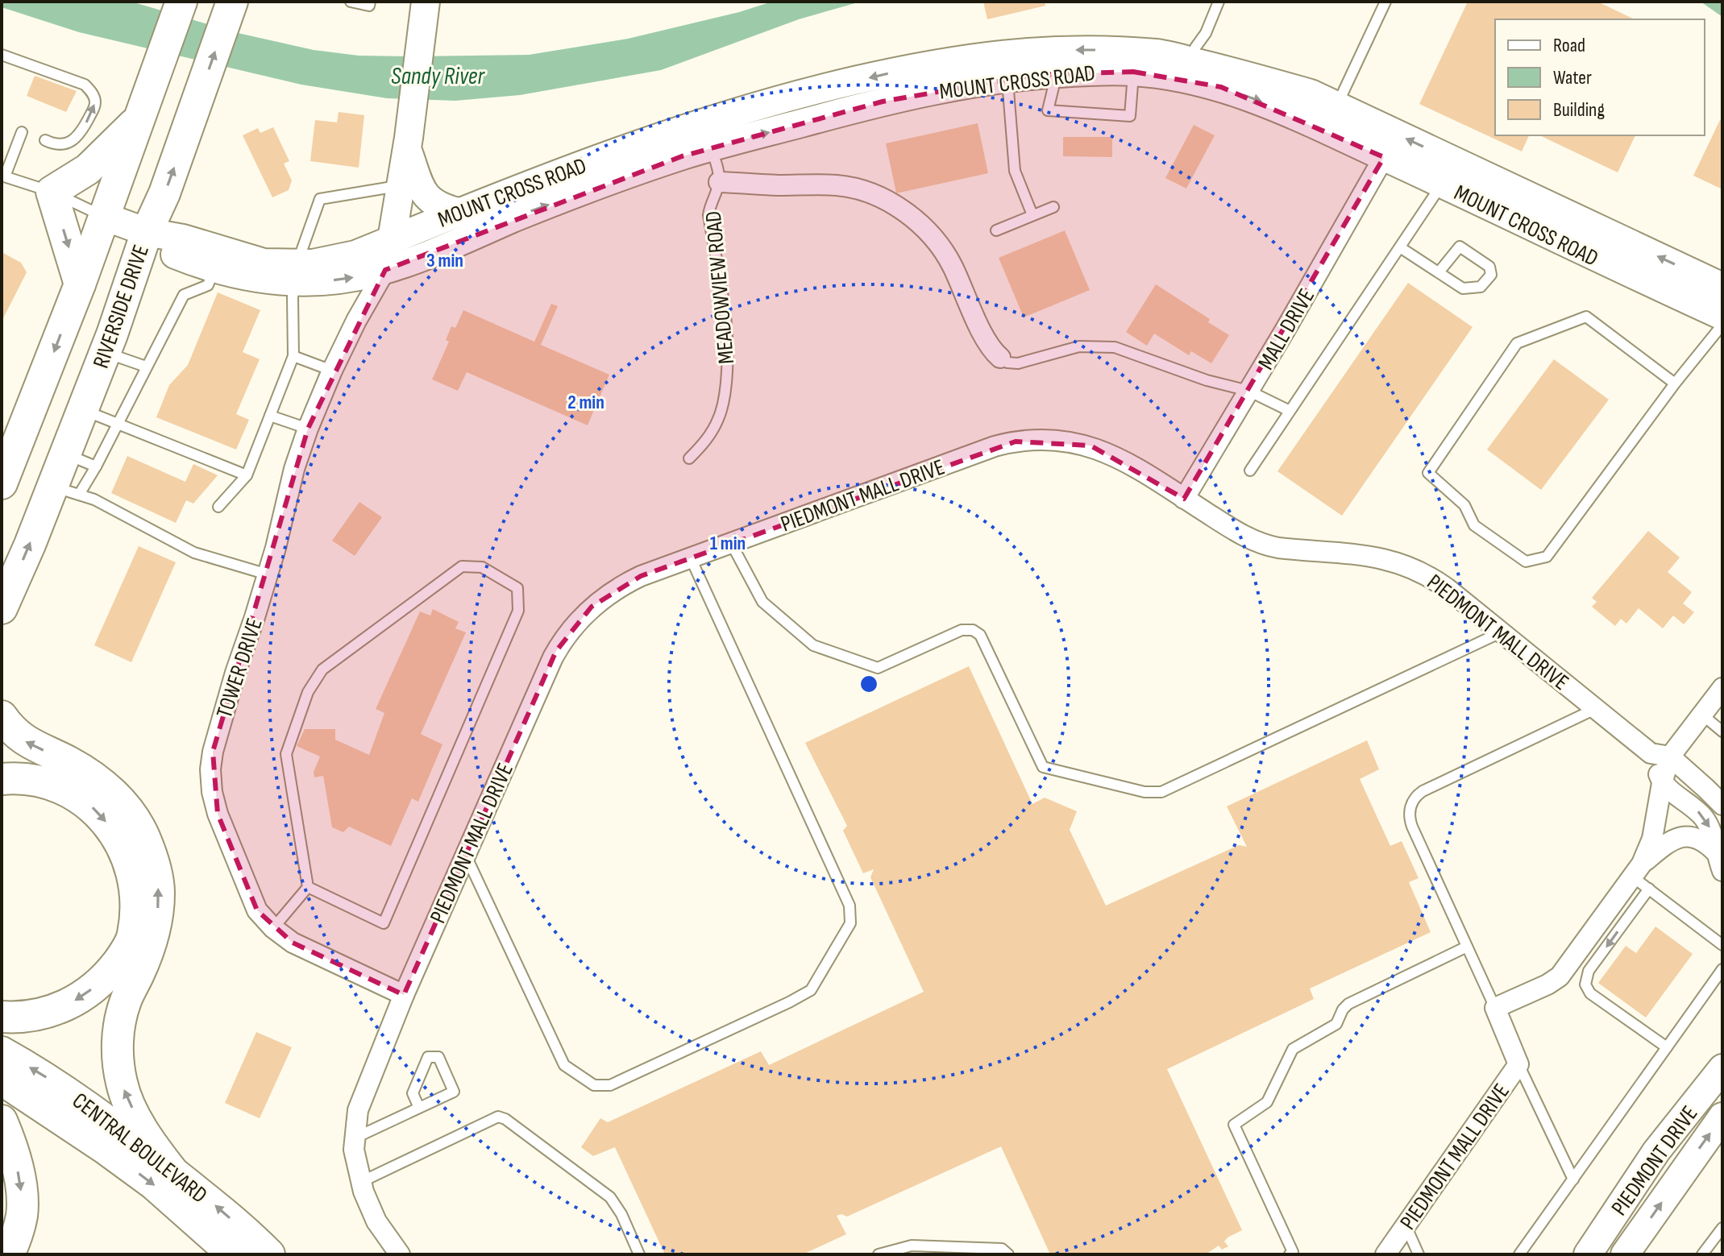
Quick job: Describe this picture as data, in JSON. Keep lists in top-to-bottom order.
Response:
{
  "streets": {
    "main road": [
      "MOUNT CROSS ROAD",
      "RIVERSIDE DRIVE",
      "CENTRAL BOULEVARD",
      "PIEDMONT DRIVE"
    ],
    "street": ["MALL DRIVE", "PIEDMONT MALL DRIVE", "TOWER DRIVE"],
    "lane": ["MEADOWVIEW ROAD"]
  },
  "crossings": [
    ["MOUNT CROSS ROAD", "MEADOWVIEW ROAD"],
    ["MOUNT CROSS ROAD", "RIVERSIDE DRIVE"],
    ["MOUNT CROSS ROAD", "MALL DRIVE"],
    ["MOUNT CROSS ROAD", "TOWER DRIVE"],
    ["MALL DRIVE", "PIEDMONT MALL DRIVE"],
    ["PIEDMONT MALL DRIVE", "TOWER DRIVE"]
  ],
  "water": ["Sandy River"],
  "legend": ["Road", "Water", "Building"],
  "rings": ["3 min", "2 min", "1 min"]
}
